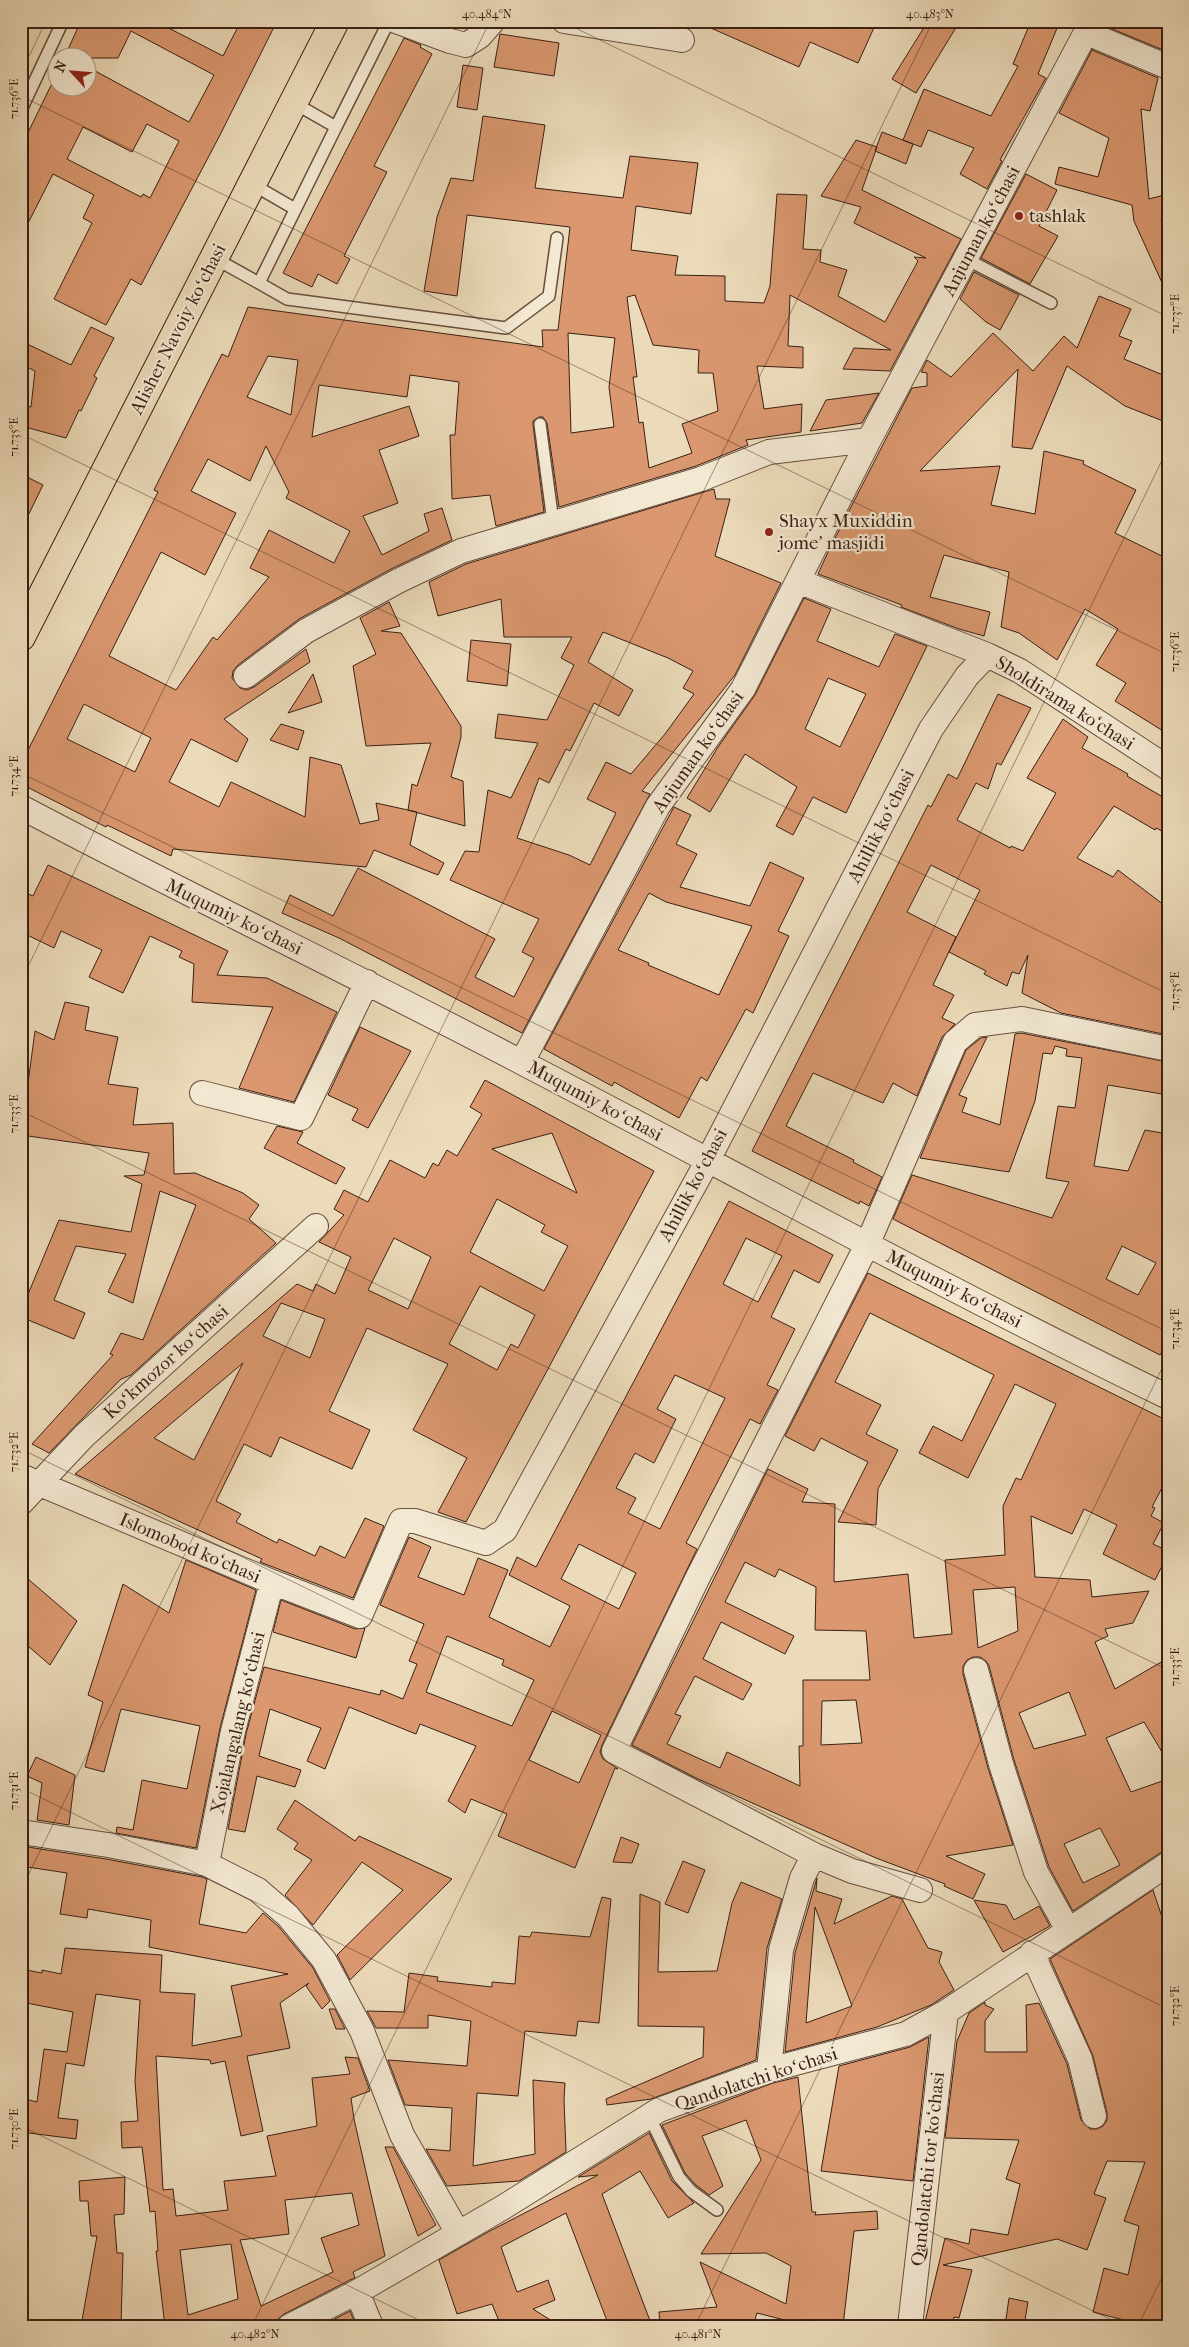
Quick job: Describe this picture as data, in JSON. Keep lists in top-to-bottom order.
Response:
{
  "streets": {
    "main road": ["Alisher Navoiy koʻchasi"],
    "street": [
      "Anjuman koʻchasi",
      "Sholdirama ko‘chasi",
      "Ahillik koʻchasi",
      "Muqumiy koʻchasi",
      "Koʻkmozor koʻchasi",
      "Islomobod ko‘chasi",
      "Xojalangalang koʻchasi",
      "Qandolatchi koʻchasi",
      "Qandolatchi tor ko‘chasi"
    ]
  },
  "crossings": [
    ["Anjuman koʻchasi", "Sholdirama ko‘chasi"],
    ["Anjuman koʻchasi", "Muqumiy koʻchasi"],
    ["Sholdirama ko‘chasi", "Ahillik koʻchasi"],
    ["Ahillik koʻchasi", "Muqumiy koʻchasi"],
    ["Ahillik koʻchasi", "Islomobod ko‘chasi"],
    ["Koʻkmozor koʻchasi", "Islomobod ko‘chasi"],
    ["Islomobod ko‘chasi", "Xojalangalang koʻchasi"],
    ["Qandolatchi koʻchasi", "Qandolatchi tor ko‘chasi"]
  ],
  "places": ["tashlak", "Shayx Muxiddin jome' masjidi"],
  "north": "top left",
  "coordinates": [
    "40.484°N",
    "40.483°N",
    "71.736°E",
    "71.737°E",
    "71.735°E",
    "71.734°E",
    "71.733°E",
    "71.732°E",
    "71.731°E",
    "71.730°E",
    "40.482°N",
    "40.481°N"
  ]
}
